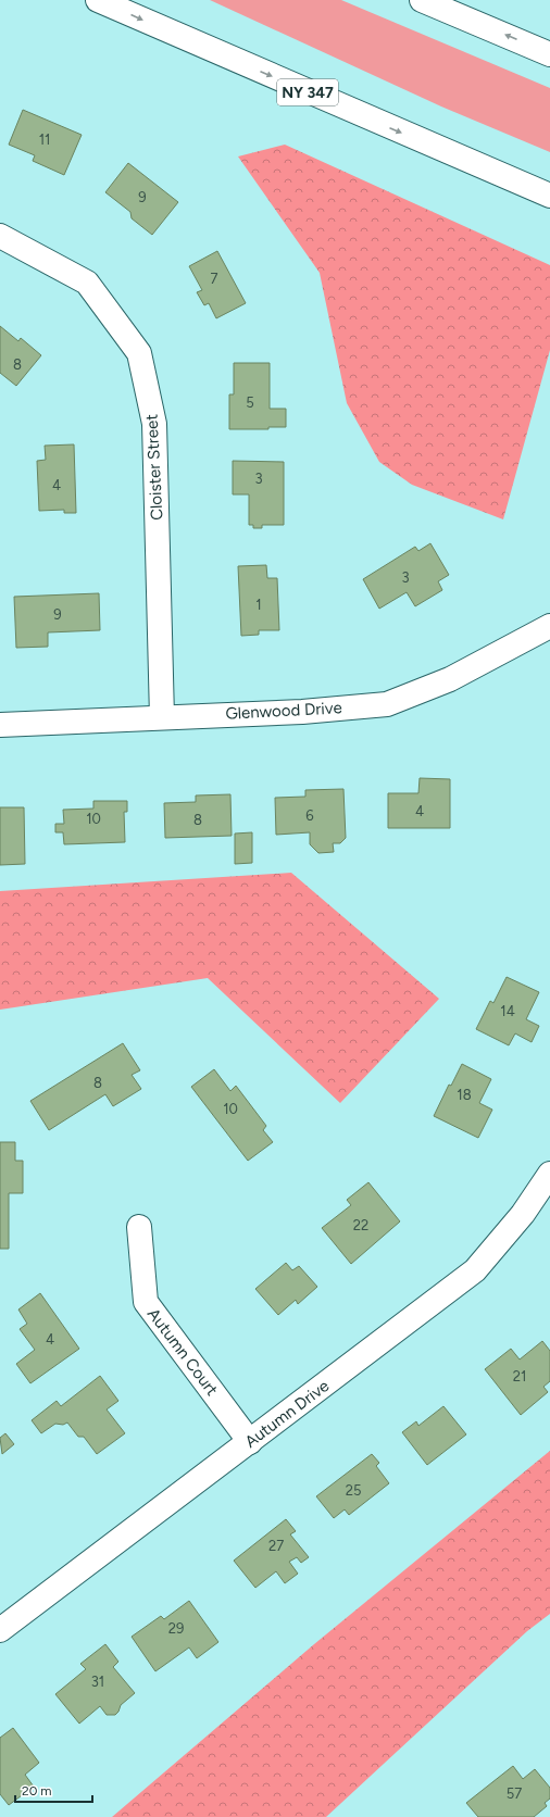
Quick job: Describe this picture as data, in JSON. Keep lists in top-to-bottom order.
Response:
{
  "streets": {
    "main road": [
      "NY 347",
      "Cloister Street",
      "Glenwood Drive",
      "Autumn Court",
      "Autumn Drive"
    ]
  },
  "crossings": [
    ["Cloister Street", "Glenwood Drive"],
    ["Autumn Court", "Autumn Drive"]
  ],
  "house_numbers": [
    "11",
    "9",
    "7",
    "8",
    "5",
    "3",
    "4",
    "3",
    "1",
    "9",
    "4",
    "6",
    "10",
    "8",
    "14",
    "8",
    "18",
    "10",
    "22",
    "4",
    "21",
    "25",
    "27",
    "29",
    "31",
    "57"
  ],
  "scale_bar": "20 m"
}
